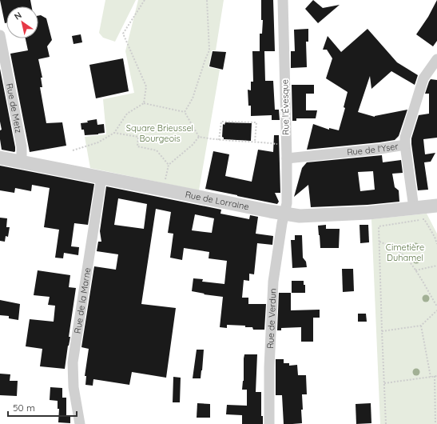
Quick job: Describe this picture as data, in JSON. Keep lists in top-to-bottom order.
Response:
{
  "streets": {
    "street": [
      "Rue l'Évesque",
      "Rue de Metz",
      "Rue de l'Yser",
      "Rue de Lorraine",
      "Rue de la Marne",
      "Rue de Verdun"
    ]
  },
  "crossings": [
    ["Rue l'Évesque", "Rue de l'Yser"],
    ["Rue l'Évesque", "Rue de Lorraine"],
    ["Rue l'Évesque", "Rue de Verdun"],
    ["Rue de Metz", "Rue de Lorraine"],
    ["Rue de Lorraine", "Rue de la Marne"],
    ["Rue de Lorraine", "Rue de Verdun"]
  ],
  "parks": ["Square Brieussel Bourgeois", "Cimetière Duhamel"],
  "scale_bar": "50 m",
  "north": "top left"
}
